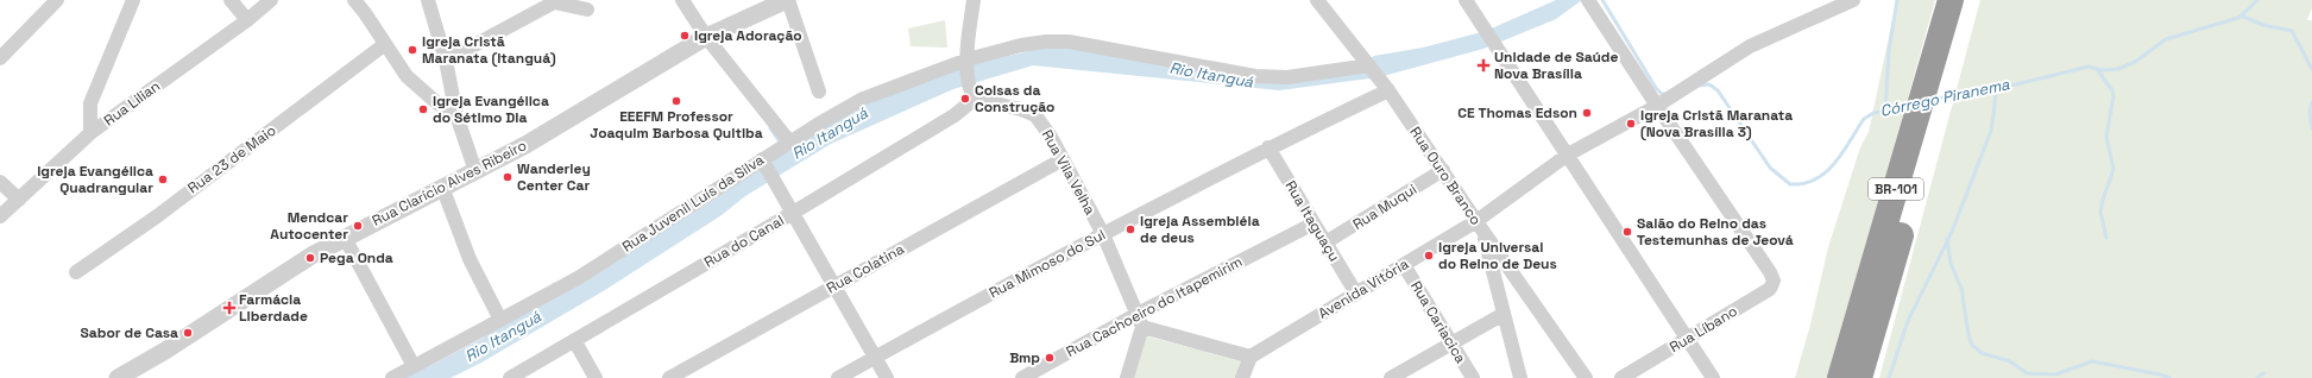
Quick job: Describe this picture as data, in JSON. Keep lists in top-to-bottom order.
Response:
{
  "streets": {
    "highway": ["BR-101"],
    "street": [
      "Rua Lilian",
      "Rua 23 de Maio",
      "Rua Vila Velha",
      "Rua Ouro Branco",
      "Rua Clarício Alves Ribeiro",
      "Rua Juvenil Luís da Silva",
      "Rua Muqui",
      "Rua Itaguaçu",
      "Rua do Canal",
      "Rua Mimoso do Sul",
      "Rua Colatina",
      "Avenida Vitória",
      "Rua Cachoeiro do Itapemirim",
      "Rua Cariacica",
      "Rua Líbano"
    ]
  },
  "crossings": [
    ["Rua Vila Velha", "Rua do Canal"],
    ["Rua Vila Velha", "Rua Mimoso do Sul"],
    ["Rua Vila Velha", "Rua Colatina"],
    ["Rua Vila Velha", "Rua Cachoeiro do Itapemirim"],
    ["Rua Ouro Branco", "Rua Juvenil Luís da Silva"],
    ["Rua Ouro Branco", "Rua Muqui"],
    ["Rua Ouro Branco", "Rua Mimoso do Sul"],
    ["Rua Ouro Branco", "Avenida Vitória"],
    ["Rua Muqui", "Rua Itaguaçu"],
    ["Rua Itaguaçu", "Rua Mimoso do Sul"],
    ["Rua Itaguaçu", "Avenida Vitória"],
    ["Rua Itaguaçu", "Rua Cachoeiro do Itapemirim"],
    ["Avenida Vitória", "Rua Cariacica"],
    ["Avenida Vitória", "Rua Líbano"]
  ],
  "water": ["Rio Itanguá", "Córrego Piranema"],
  "places": {
    "other": [
      "Igreja Adoração",
      "Igreja Cristã Maranata (Itanguá)",
      "Coisas da Construção",
      "EEEFM Professor Joaquim Barbosa Quitiba",
      "Igreja Evangélica do Sétimo Dia",
      "CE Thomas Edson",
      "Igreja Cristã Maranata (Nova Brasília 3)",
      "Wanderley Center Car",
      "Igreja Evangélica Quadrangular",
      "Mendcar Autocenter",
      "Igreja Assembléia de deus",
      "Salão do Reino das Testemunhas de Jeová",
      "Igreja Universal do Reino de Deus",
      "Pega Onda",
      "Sabor de Casa",
      "Bmp"
    ],
    "health": ["Unidade de Saúde Nova Brasília", "Farmácia Liberdade"]
  }
}
